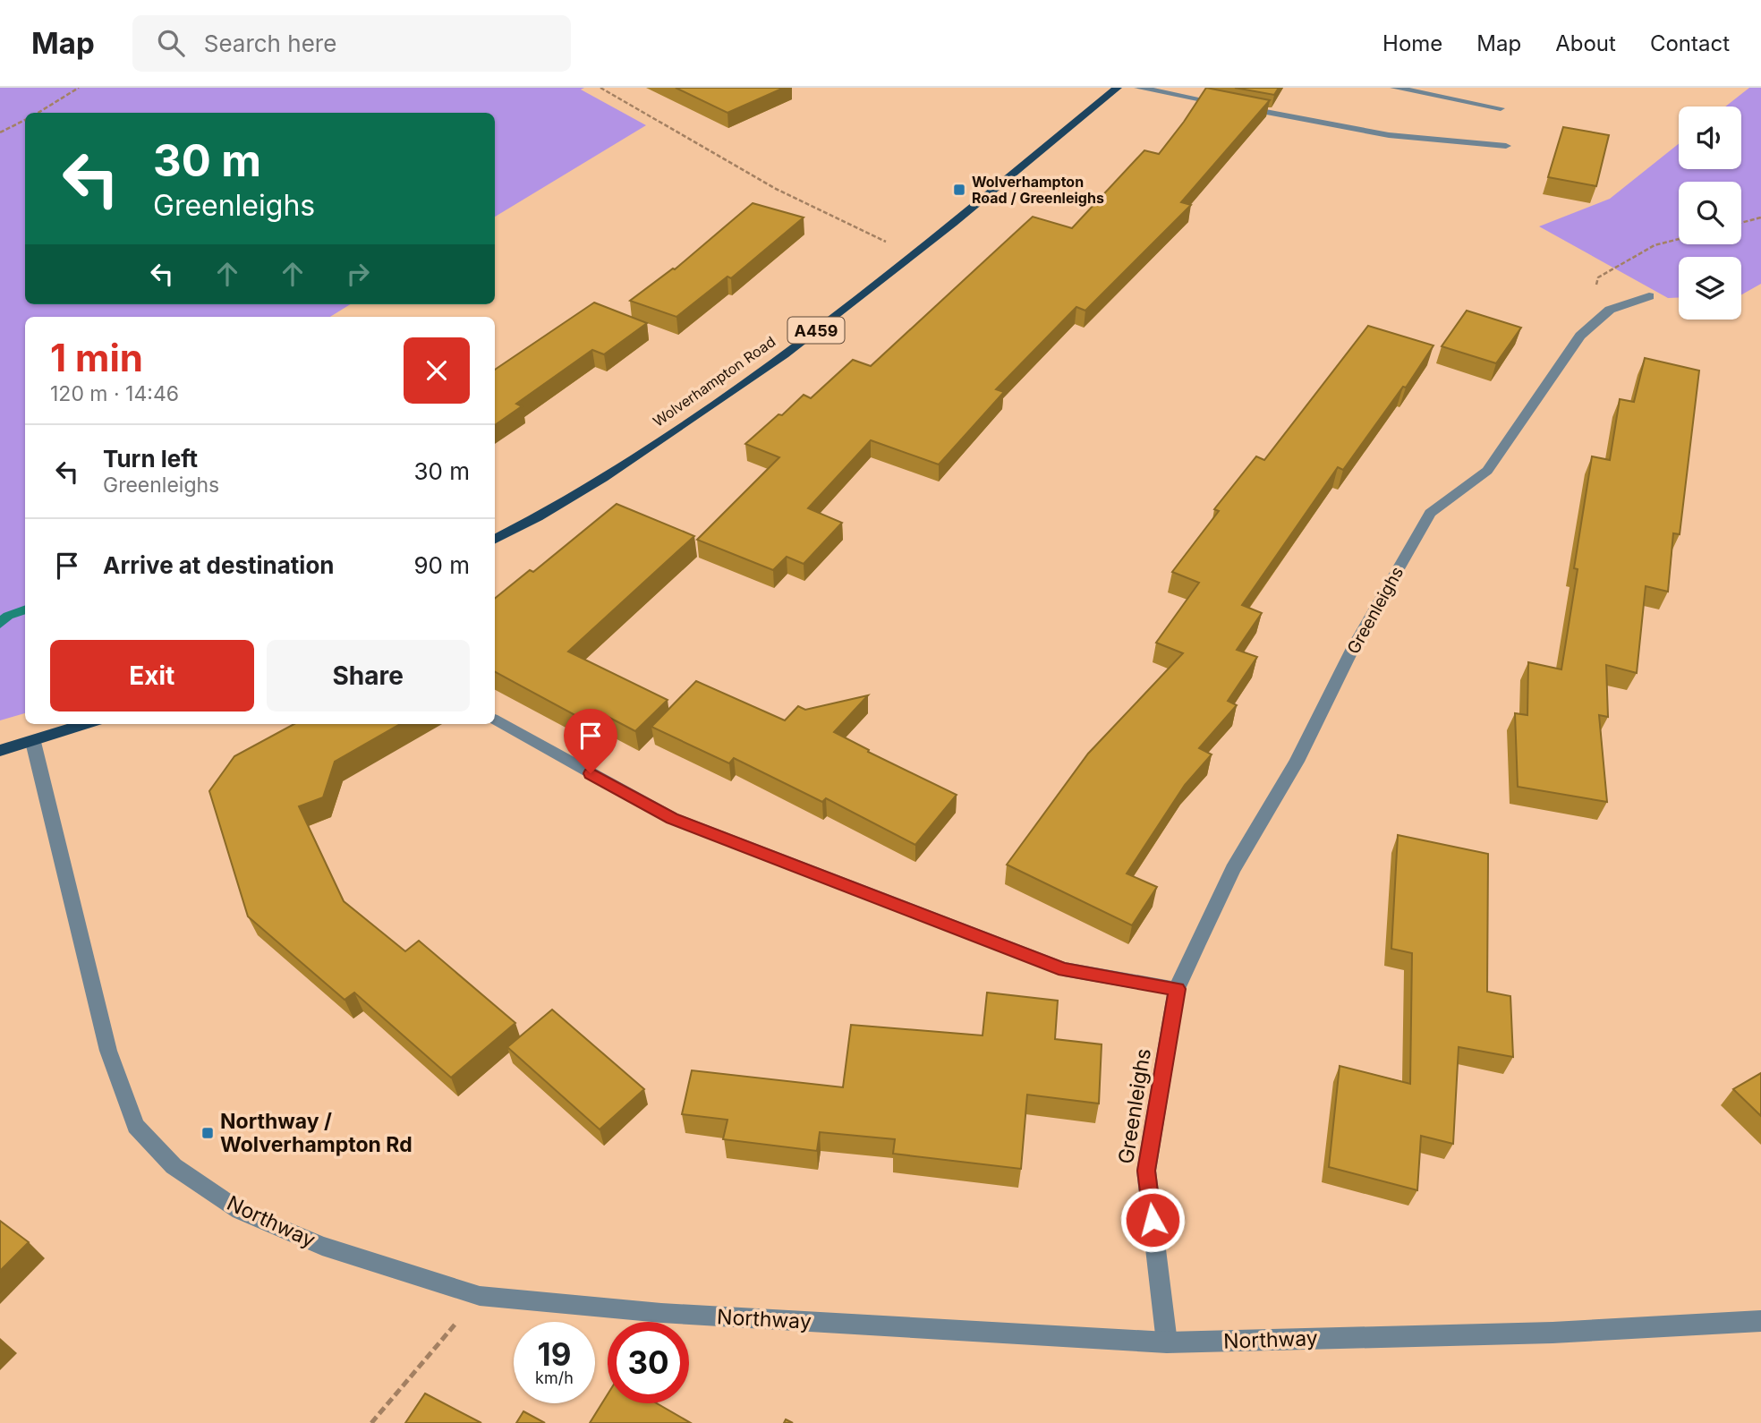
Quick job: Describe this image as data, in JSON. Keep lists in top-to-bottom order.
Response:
{
  "streets": {
    "main road": ["A459", "Wolverhampton Road"],
    "street": ["Greenleighs", "Northway"]
  },
  "crossings": [
    ["Greenleighs", "Northway"]
  ],
  "places": {
    "transit": ["Wolverhampton Road / Greenleighs", "Northway / Wolverhampton Rd"]
  },
  "page": {
    "header": "Map",
    "search": "Search here",
    "nav": [
      "Home",
      "Map",
      "About",
      "Contact"
    ],
    "turn": ["30 m", "Greenleighs"],
    "heading": ["1 min", "120 m · 14:46"],
    "list": [
      {
        "name": "Turn left",
        "note": "Greenleighs",
        "value": "30 m"
      },
      {
        "name": "Arrive at destination",
        "value": "90 m"
      }
    ],
    "buttons": ["Exit", "Share"],
    "speed": "19 km/h",
    "limit": "30"
  }
}
